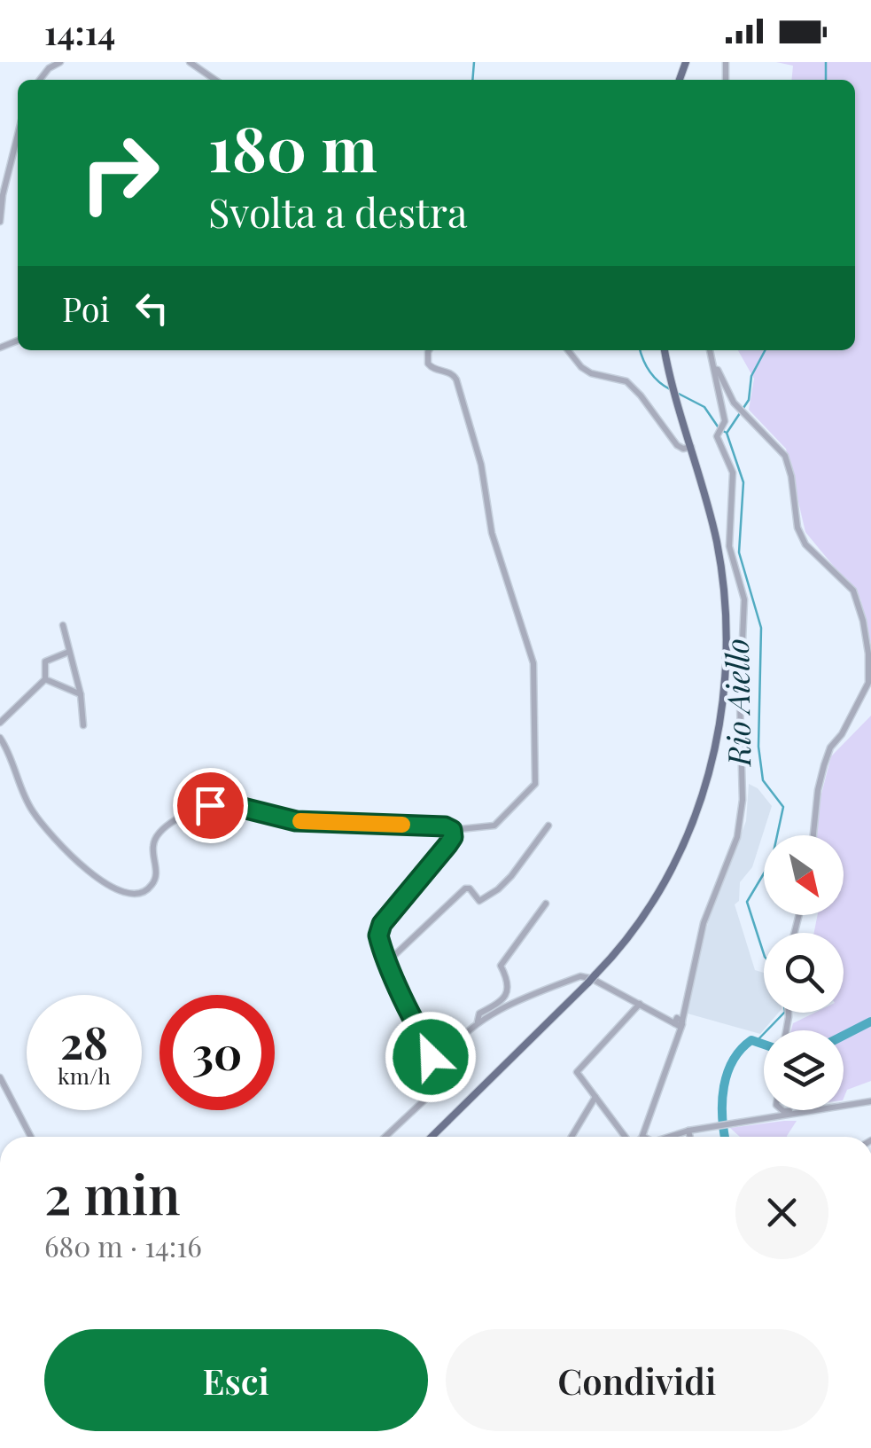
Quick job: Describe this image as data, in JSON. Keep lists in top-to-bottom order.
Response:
{
  "water": ["Rio Aiello"],
  "north": "bottom right",
  "page": {
    "status": "14:14",
    "turn": ["180 m", "Svolta a destra"],
    "then": "Poi",
    "speed": "28 km/h",
    "limit": "30",
    "heading": ["2 min", "680 m · 14:16"],
    "buttons": ["Esci", "Condividi"]
  }
}
